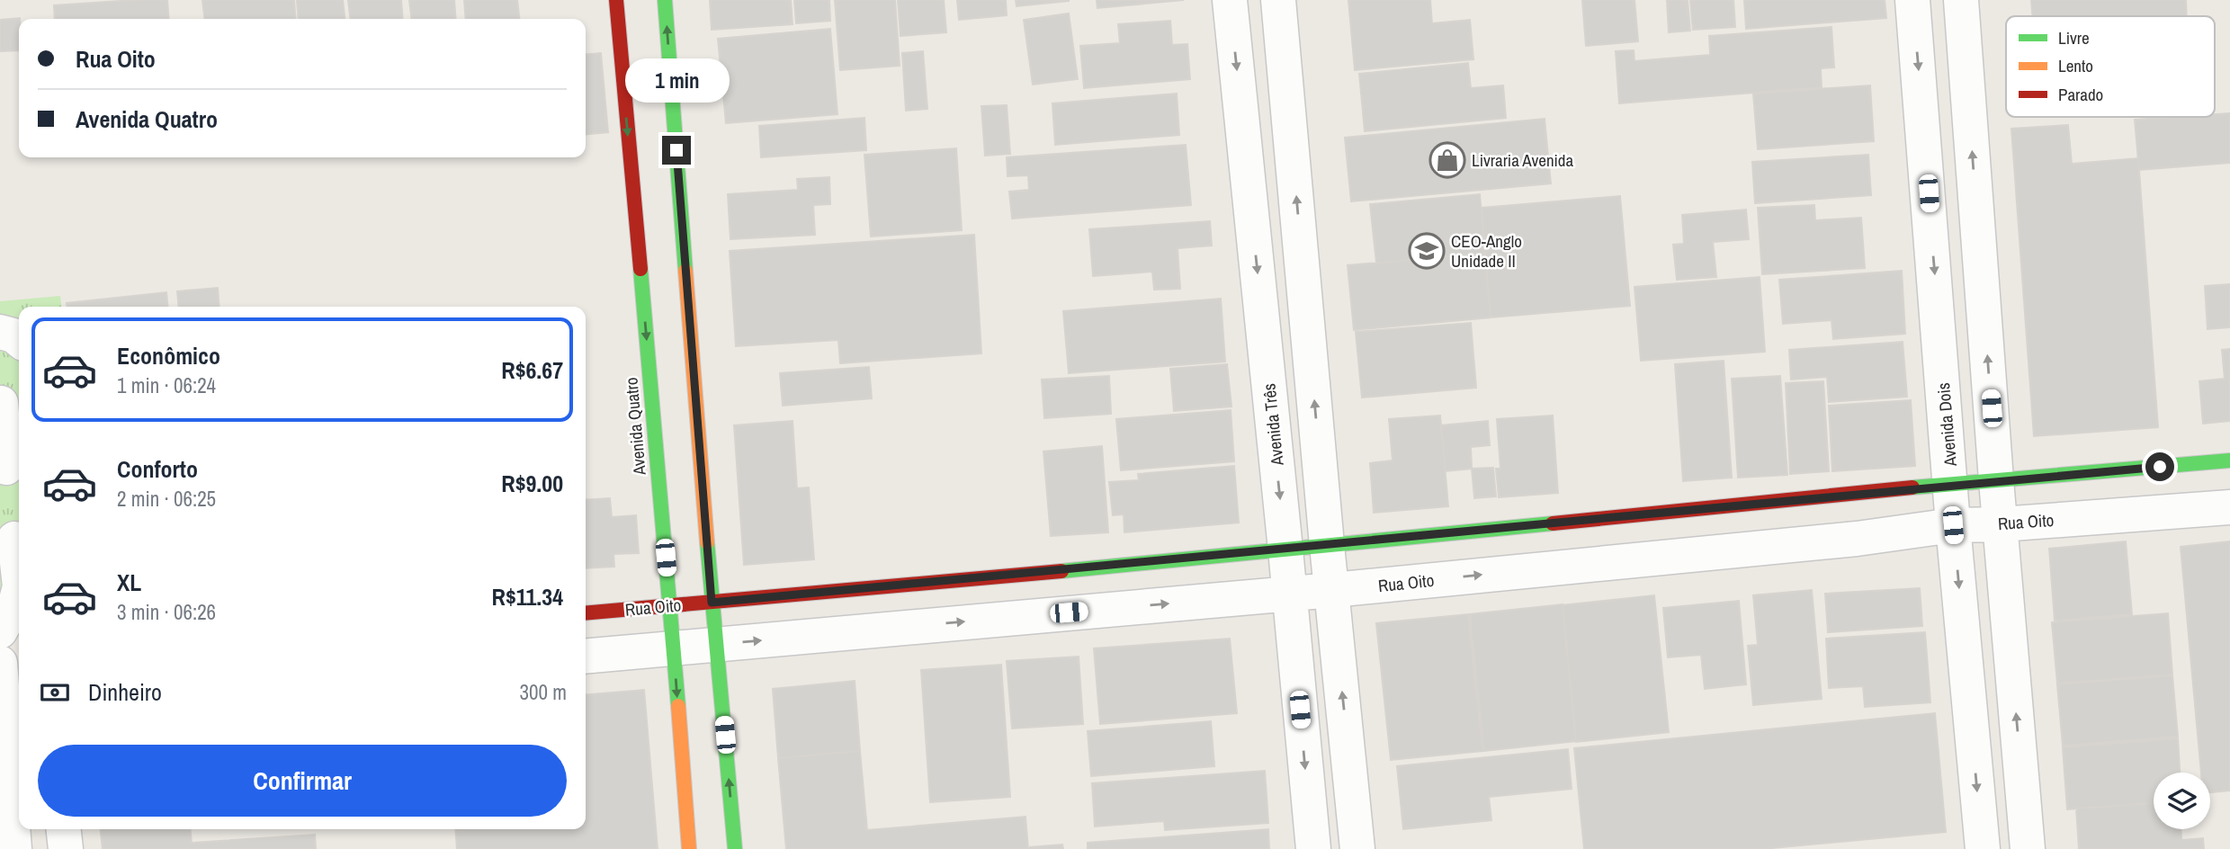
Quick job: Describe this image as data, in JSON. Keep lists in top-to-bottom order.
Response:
{
  "streets": {
    "street": [
      "Avenida Três",
      "Avenida Dois",
      "Avenida Quatro",
      "Rua Oito"
    ]
  },
  "crossings": [
    ["Avenida Três", "Rua Oito"],
    ["Avenida Dois", "Rua Oito"],
    ["Avenida Quatro", "Rua Oito"]
  ],
  "places": {
    "shop": ["Livraria Avenida"],
    "school or university": ["CEO-Anglo Unidade II"]
  },
  "legend": ["Livre", "Lento", "Parado"],
  "page": {
    "banner": ["Rua Oito", "Avenida Quatro"],
    "bubble": "1 min",
    "list": [
      {
        "name": "Econômico",
        "note": "1 min · 06:24",
        "value": "R$6.67"
      },
      {
        "name": "Conforto",
        "note": "2 min · 06:25",
        "value": "R$9.00"
      },
      {
        "name": "XL",
        "note": "3 min · 06:26",
        "value": "R$11.34"
      }
    ],
    "pay": ["Dinheiro", "300 m"],
    "buttons": "Confirmar"
  }
}
